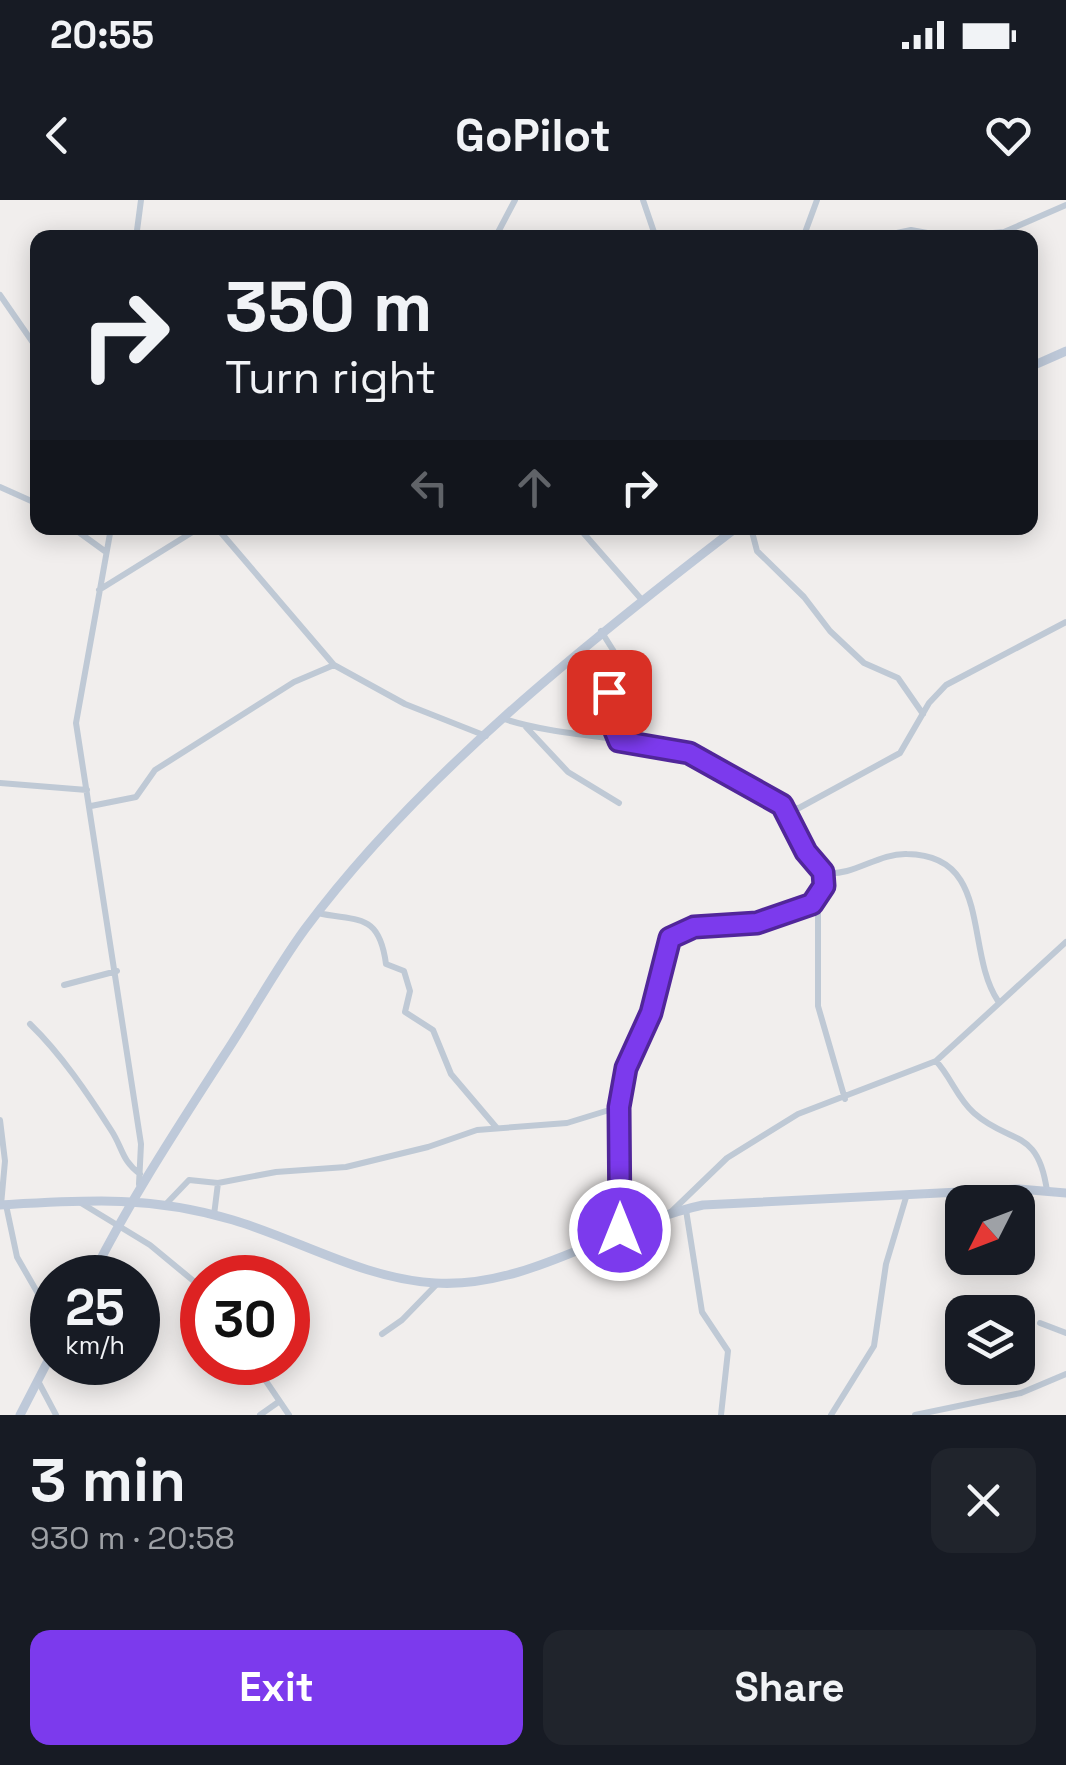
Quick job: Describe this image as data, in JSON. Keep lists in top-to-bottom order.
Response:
{
  "north": "bottom left",
  "page": {
    "status": "20:55",
    "header": "GoPilot",
    "turn": ["350 m", "Turn right"],
    "speed": "25 km/h",
    "limit": "30",
    "heading": ["3 min", "930 m · 20:58"],
    "buttons": ["Exit", "Share"]
  }
}
